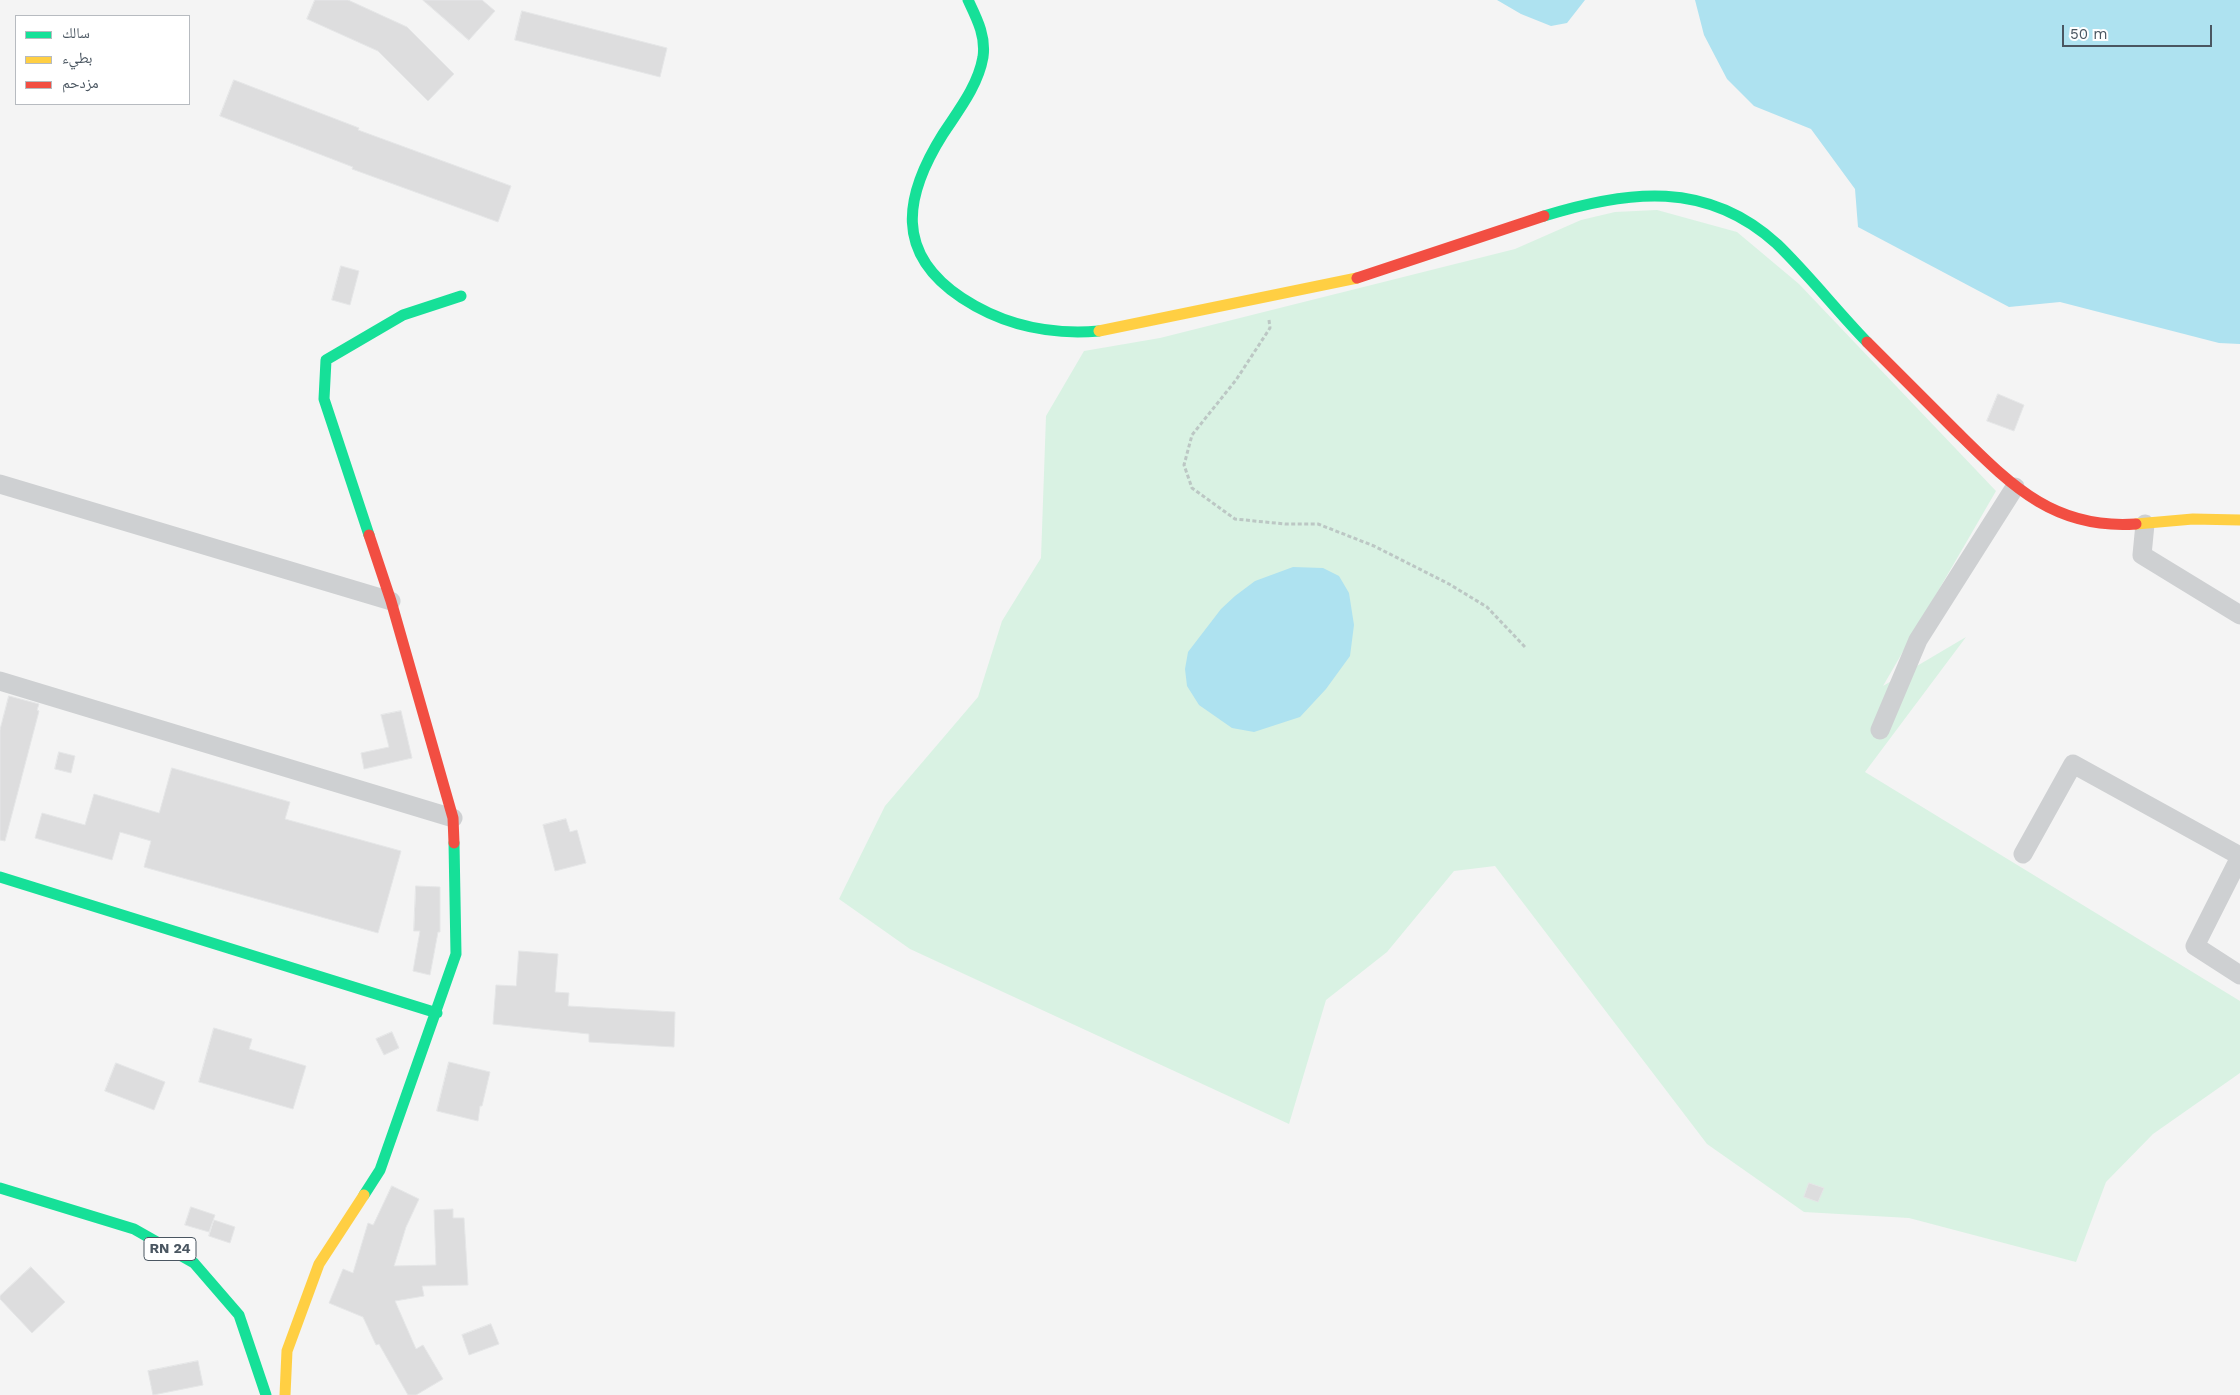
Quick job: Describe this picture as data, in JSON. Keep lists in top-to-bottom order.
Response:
{
  "streets": {
    "street": ["RN 24"]
  },
  "legend": ["سالك", "بطيء", "مزدحم"],
  "scale_bar": "50 m"
}
